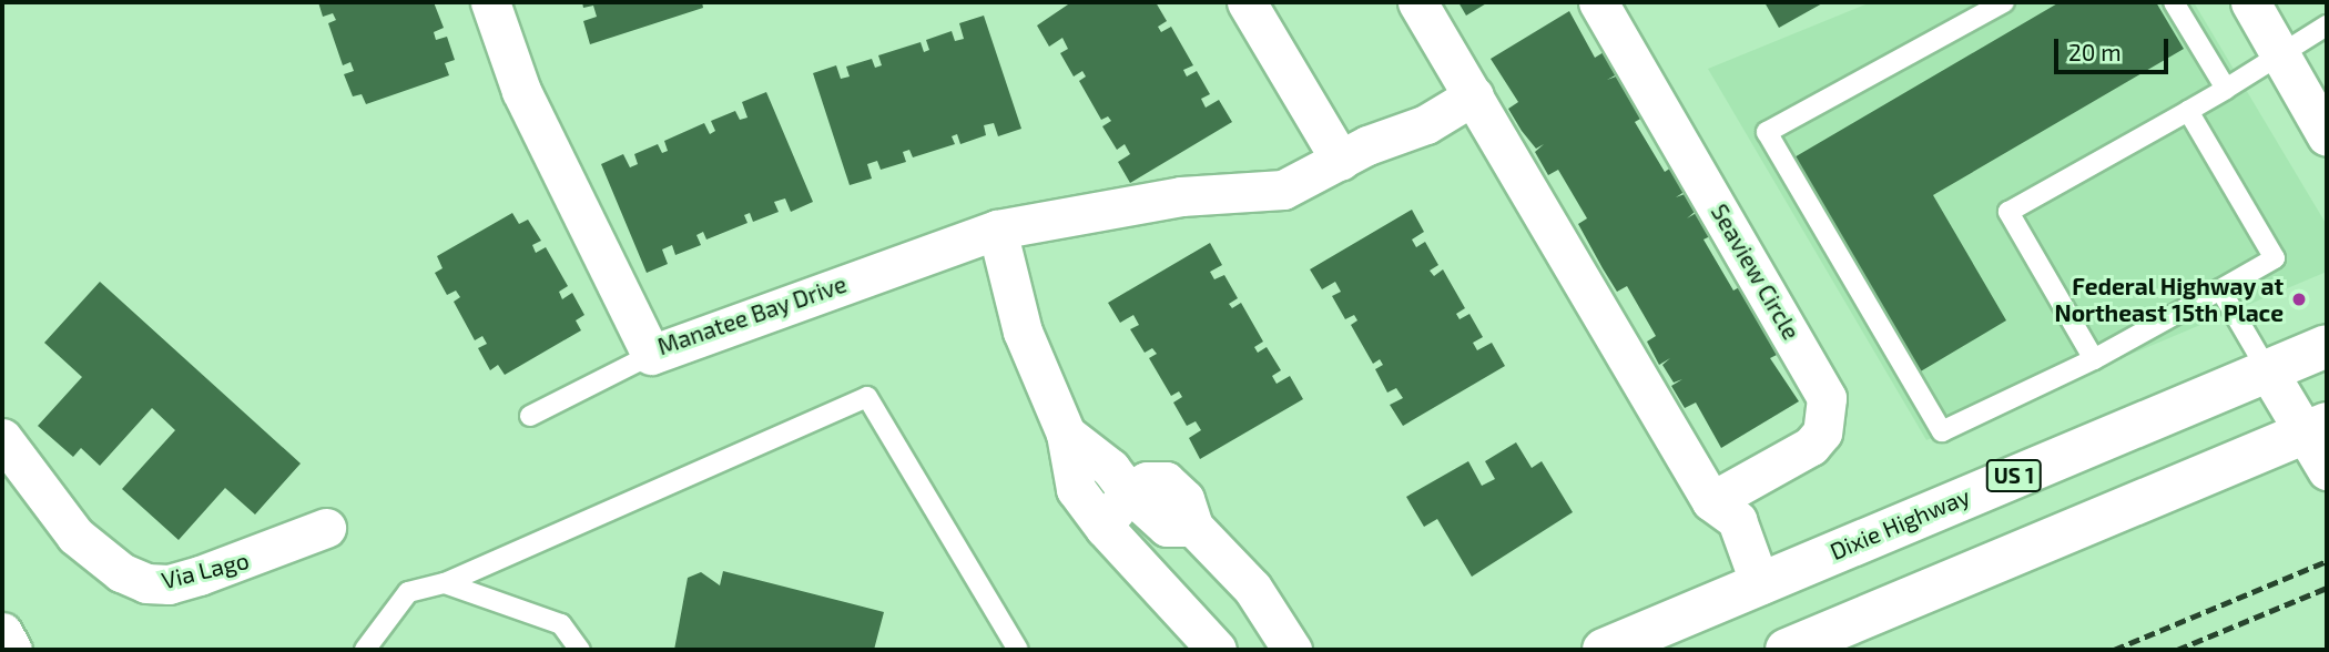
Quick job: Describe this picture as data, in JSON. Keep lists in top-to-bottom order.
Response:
{
  "streets": {
    "main road": ["US 1", "Dixie Highway"],
    "street": ["Seaview Circle", "Manatee Bay Drive", "Via Lago"]
  },
  "places": ["Federal Highway at Northeast 15th Place"],
  "scale_bar": "20 m"
}
